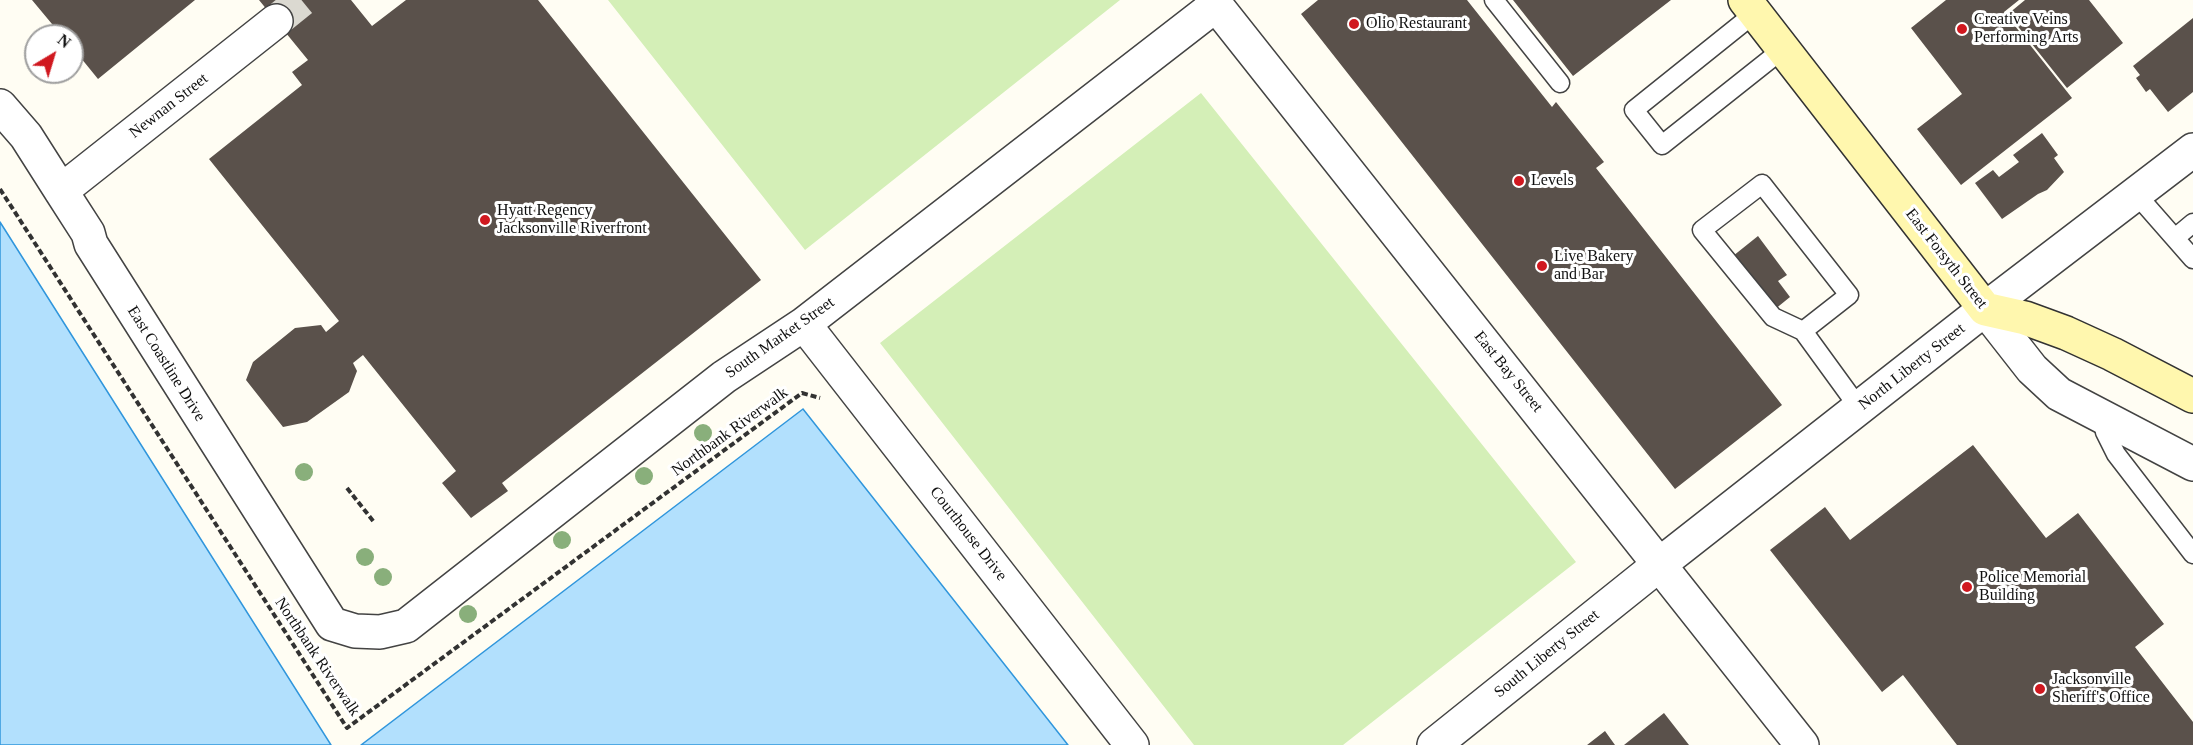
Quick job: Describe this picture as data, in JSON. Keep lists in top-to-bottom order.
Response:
{
  "streets": {
    "main road": ["East Forsyth Street"],
    "street": [
      "Newnan Street",
      "South Market Street",
      "East Coastline Drive",
      "North Liberty Street",
      "East Bay Street",
      "Courthouse Drive",
      "South Liberty Street"
    ],
    "path": ["Northbank Riverwalk"]
  },
  "crossings": [
    ["Newnan Street", "East Coastline Drive"],
    ["East Forsyth Street", "North Liberty Street"],
    ["South Market Street", "East Coastline Drive"],
    ["South Market Street", "East Bay Street"],
    ["South Market Street", "Courthouse Drive"],
    ["North Liberty Street", "East Bay Street"],
    ["North Liberty Street", "South Liberty Street"],
    ["East Bay Street", "South Liberty Street"]
  ],
  "places": [
    "Olio Restaurant",
    "Creative Veins Performing Arts",
    "Levels",
    "Hyatt Regency Jacksonville Riverfront",
    "Live Bakery and Bar",
    "Police Memorial Building",
    "Jacksonville Sheriff's Office"
  ],
  "north": "top right"
}
